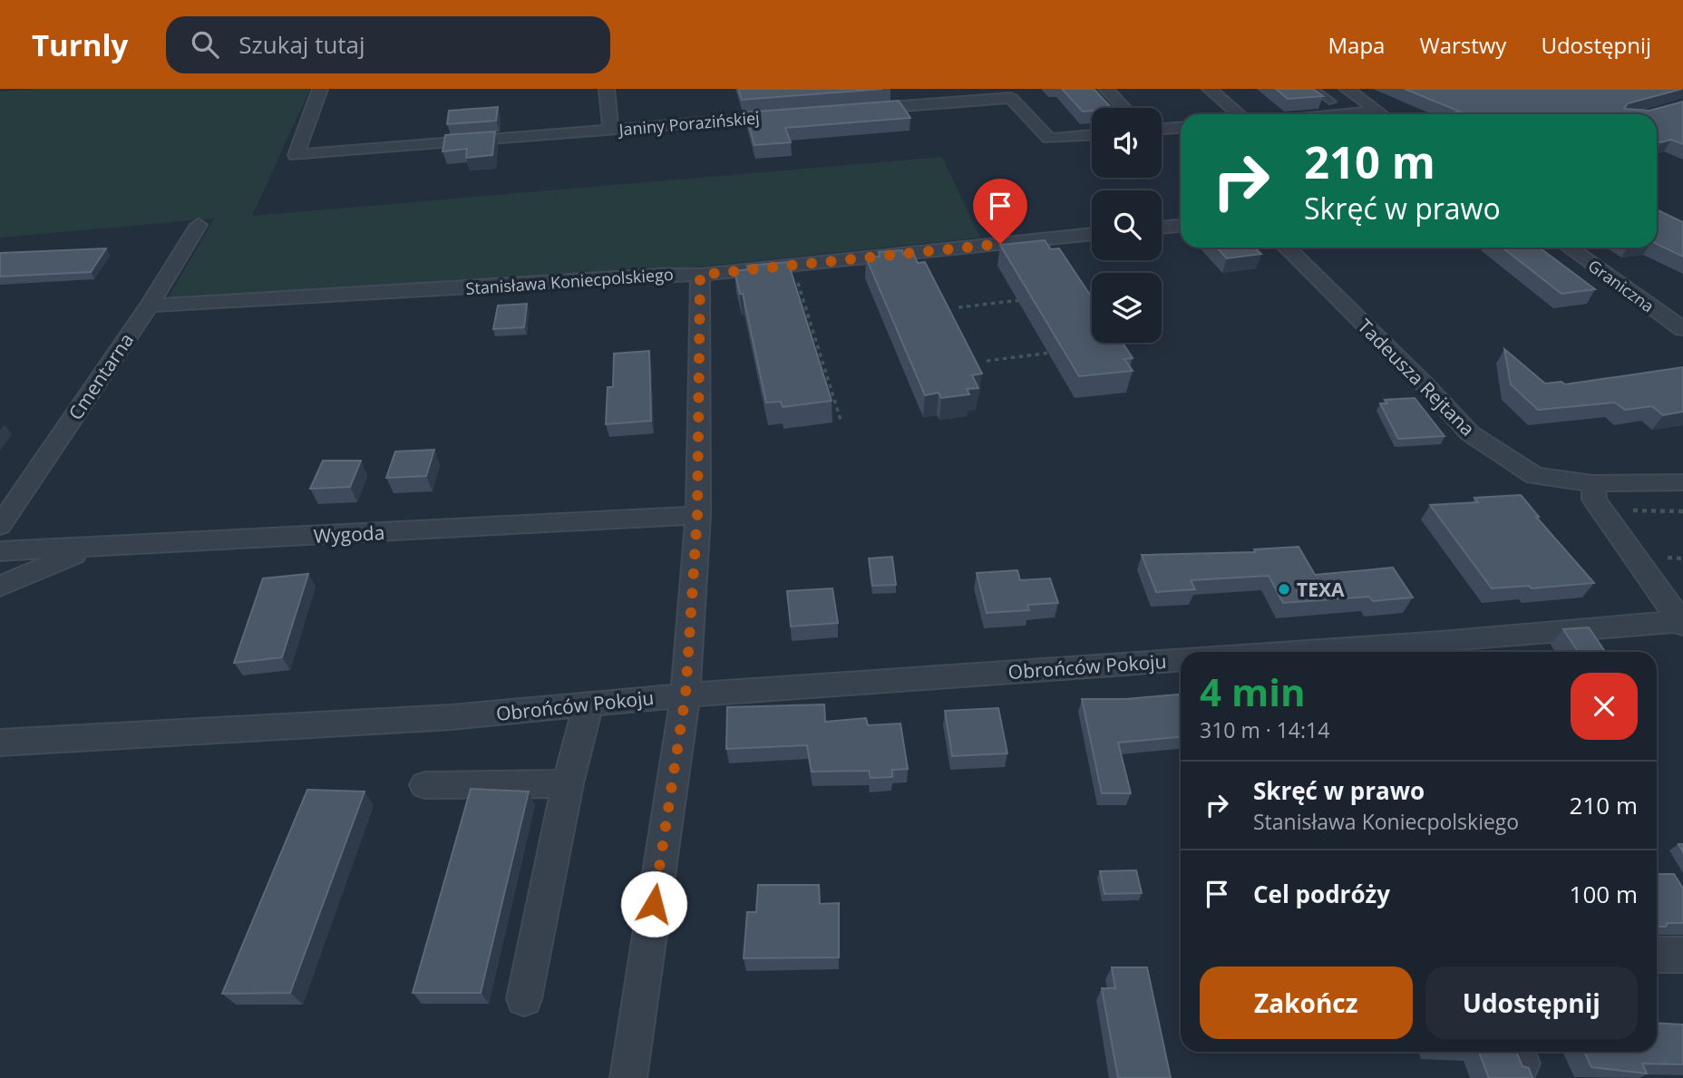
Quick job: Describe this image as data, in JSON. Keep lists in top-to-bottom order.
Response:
{
  "streets": {
    "street": [
      "Janiny Porazińskiej",
      "Stanisława Koniecpolskiego",
      "Graniczna",
      "Cmentarna",
      "Tadeusza Rejtana",
      "Wygoda",
      "Obrońców Pokoju"
    ]
  },
  "crossings": [
    ["Stanisława Koniecpolskiego", "Cmentarna"]
  ],
  "places": ["TEXA"],
  "page": {
    "header": "Turnly",
    "search": "Szukaj tutaj",
    "nav": ["Mapa", "Warstwy", "Udostępnij"],
    "turn": ["210 m", "Skręć w prawo"],
    "heading": ["4 min", "310 m · 14:14"],
    "list": [
      {
        "name": "Skręć w prawo",
        "note": "Stanisława Koniecpolskiego",
        "value": "210 m"
      },
      {
        "name": "Cel podróży",
        "value": "100 m"
      }
    ],
    "buttons": ["Zakończ", "Udostępnij"]
  }
}
